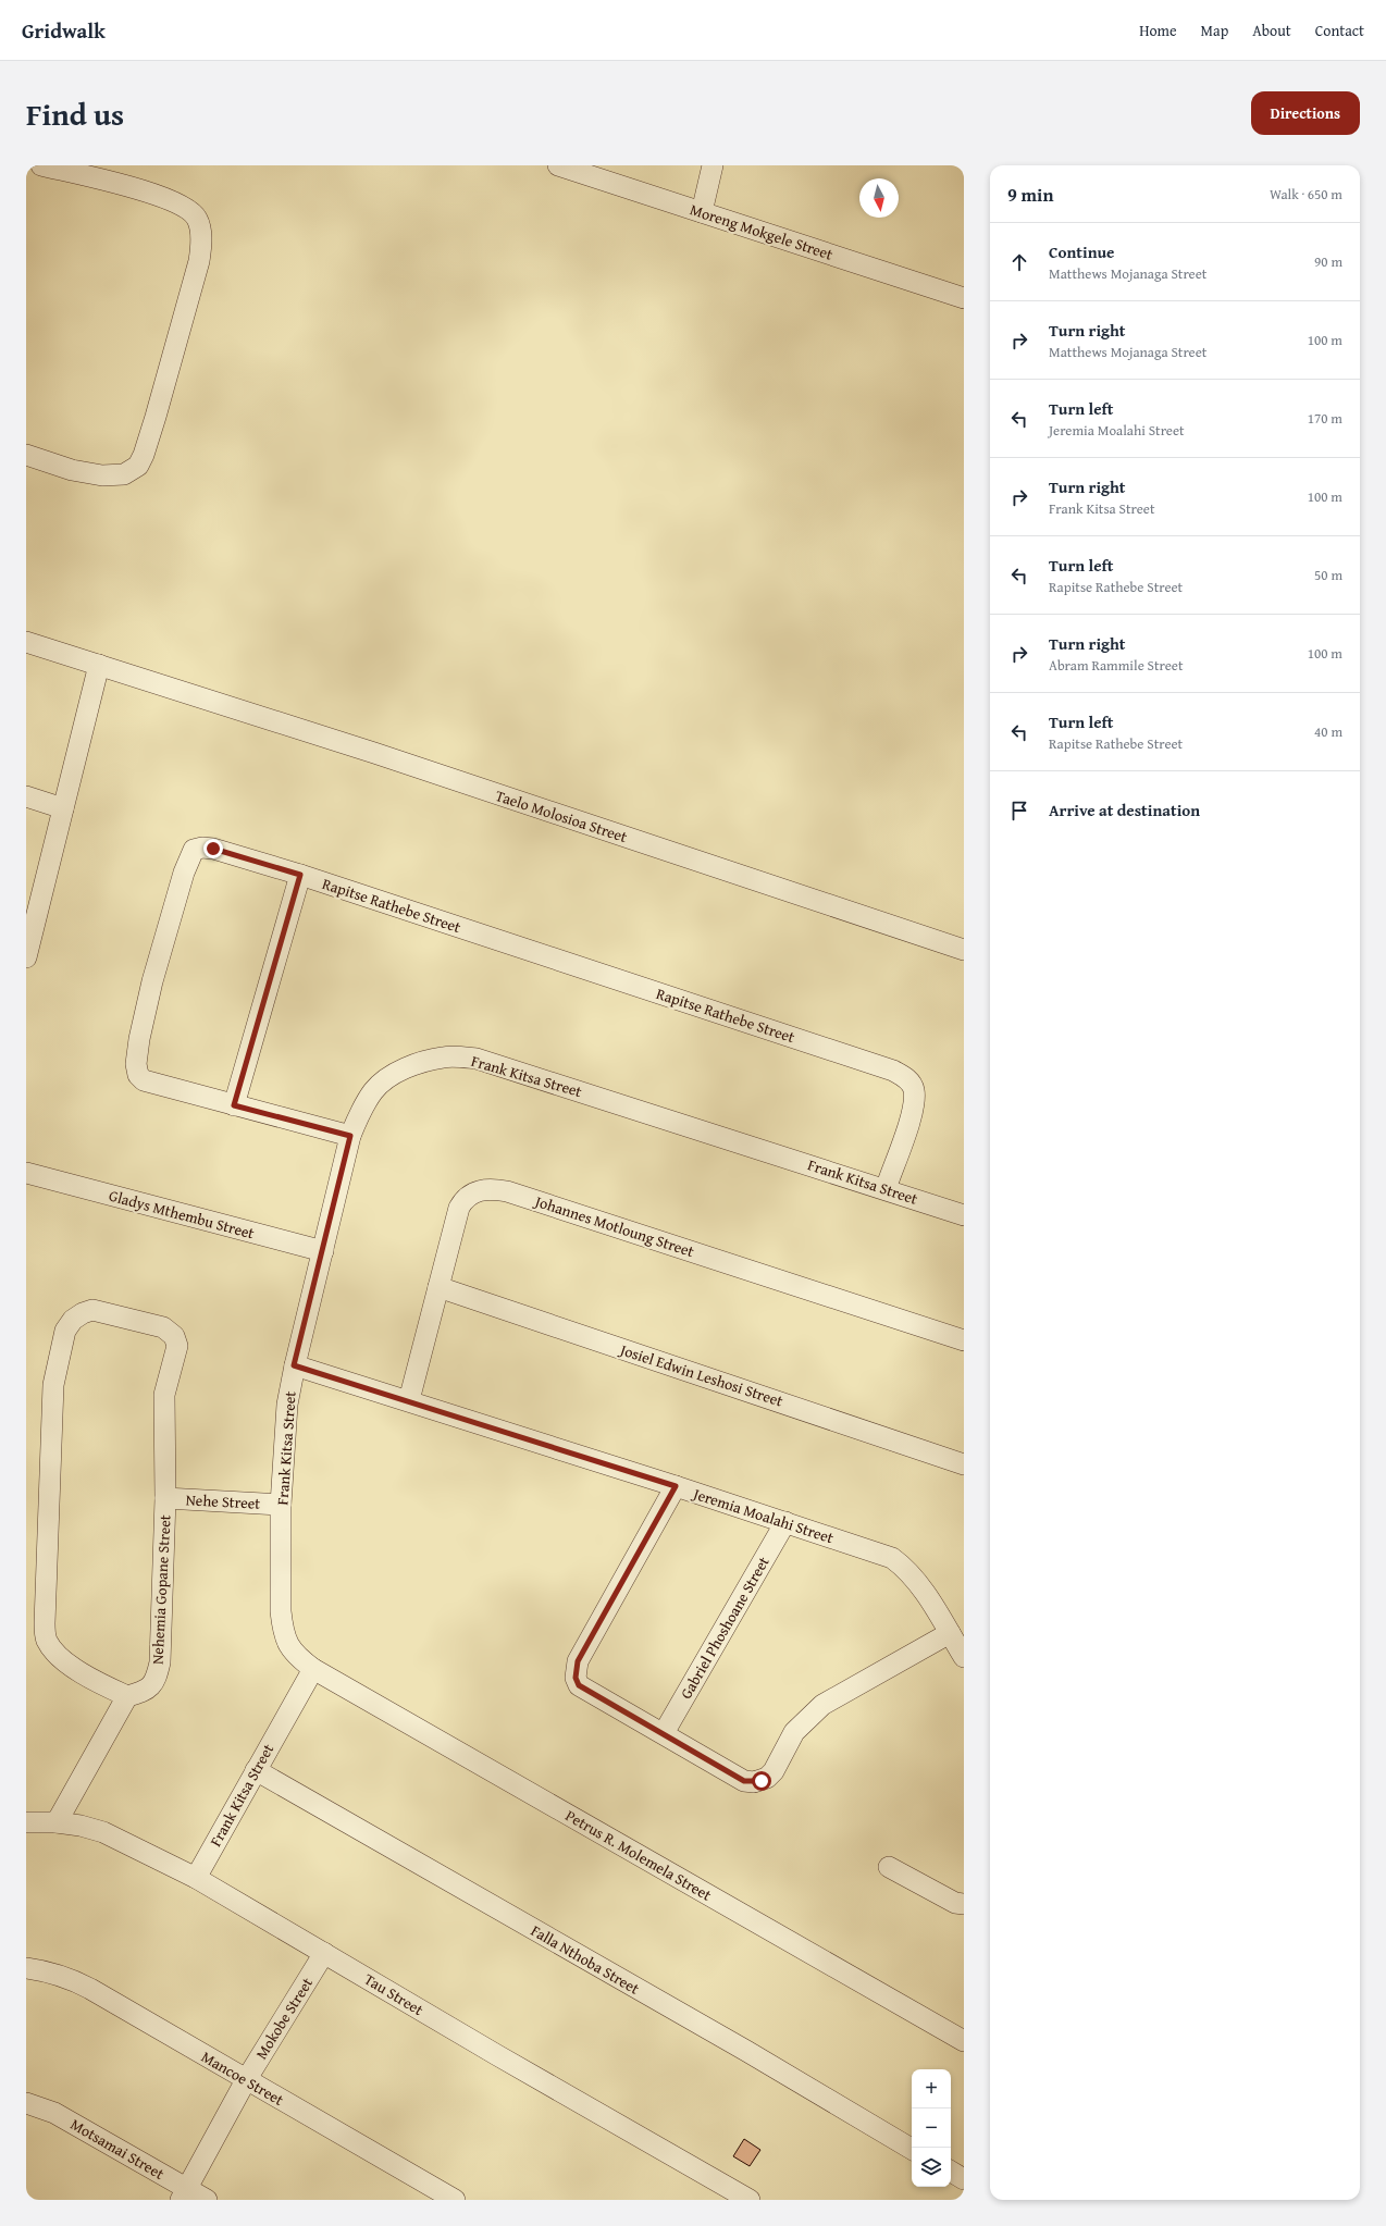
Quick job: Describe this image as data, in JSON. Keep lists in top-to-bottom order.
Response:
{
  "streets": {
    "street": [
      "Moreng Mokgele Street",
      "Taelo Molosioa Street",
      "Rapitse Rathebe Street",
      "Frank Kitsa Street",
      "Gladys Mthembu Street",
      "Johannes Motloung Street",
      "Josiel Edwin Leshosi Street",
      "Nehe Street",
      "Jeremia Moalahi Street",
      "Nehemia Gopane Street",
      "Gabriel Phoshoane Street",
      "Petrus R. Molemela Street",
      "Falla Nthoba Street",
      "Tau Street",
      "Mokobe Street",
      "Mancoe Street",
      "Motsamai Street"
    ]
  },
  "crossings": [
    ["Rapitse Rathebe Street", "Frank Kitsa Street"],
    ["Frank Kitsa Street", "Gladys Mthembu Street"],
    ["Frank Kitsa Street", "Nehe Street"],
    ["Frank Kitsa Street", "Jeremia Moalahi Street"],
    ["Frank Kitsa Street", "Petrus R. Molemela Street"],
    ["Frank Kitsa Street", "Falla Nthoba Street"],
    ["Frank Kitsa Street", "Tau Street"],
    ["Johannes Motloung Street", "Josiel Edwin Leshosi Street"],
    ["Johannes Motloung Street", "Jeremia Moalahi Street"],
    ["Nehe Street", "Nehemia Gopane Street"],
    ["Jeremia Moalahi Street", "Gabriel Phoshoane Street"],
    ["Tau Street", "Mokobe Street"],
    ["Mokobe Street", "Mancoe Street"],
    ["Mokobe Street", "Motsamai Street"]
  ],
  "north": "bottom",
  "page": {
    "header": "Gridwalk",
    "nav": [
      "Home",
      "Map",
      "About",
      "Contact"
    ],
    "title": "Find us",
    "buttons": "Directions",
    "heading": ["9 min", "Walk · 650 m"],
    "list": [
      ["Continue", "Matthews Mojanaga Street", "90 m"],
      ["Turn right", "Matthews Mojanaga Street", "100 m"],
      ["Turn left", "Jeremia Moalahi Street", "170 m"],
      ["Turn right", "Frank Kitsa Street", "100 m"],
      ["Turn left", "Rapitse Rathebe Street", "50 m"],
      ["Turn right", "Abram Rammile Street", "100 m"],
      ["Turn left", "Rapitse Rathebe Street", "40 m"],
      "Arrive at destination"
    ],
    "map_buttons": ["+", "−"]
  }
}
